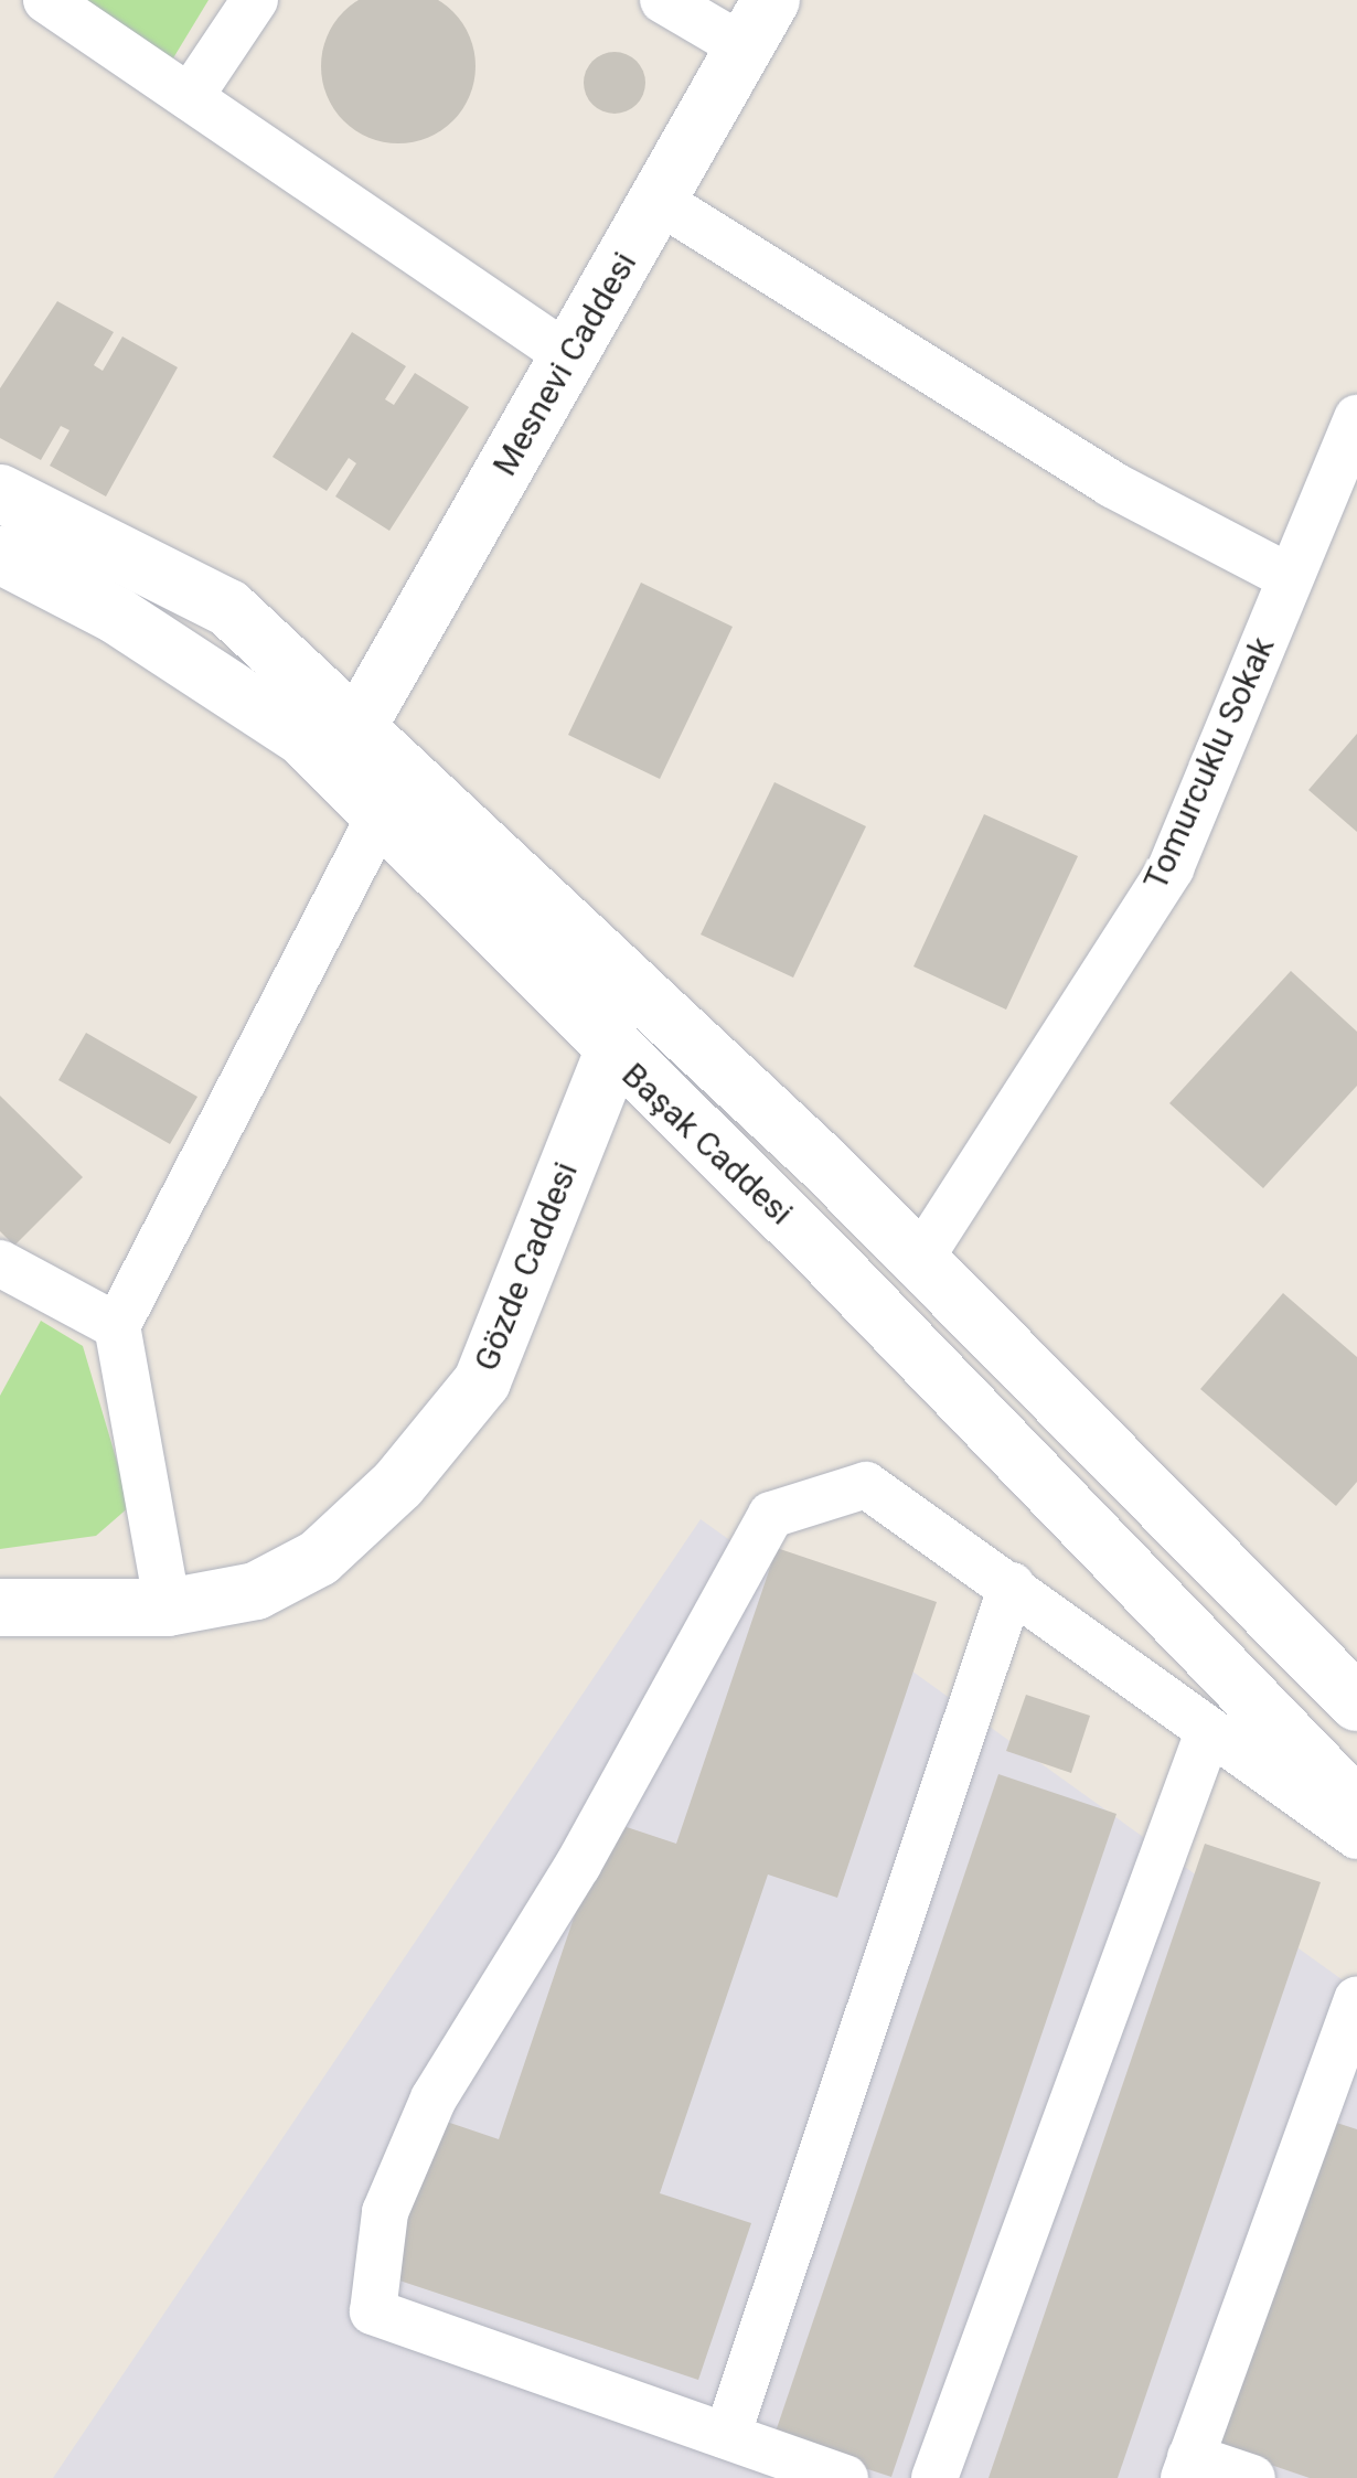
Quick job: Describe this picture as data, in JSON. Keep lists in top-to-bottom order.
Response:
{
  "streets": {
    "street": [
      "Mesnevi Caddesi",
      "Tomurcuklu Sokak",
      "Başak Caddesi",
      "Gözde Caddesi"
    ]
  },
  "crossings": [
    ["Mesnevi Caddesi", "Başak Caddesi"],
    ["Tomurcuklu Sokak", "Başak Caddesi"],
    ["Başak Caddesi", "Gözde Caddesi"]
  ]
}
